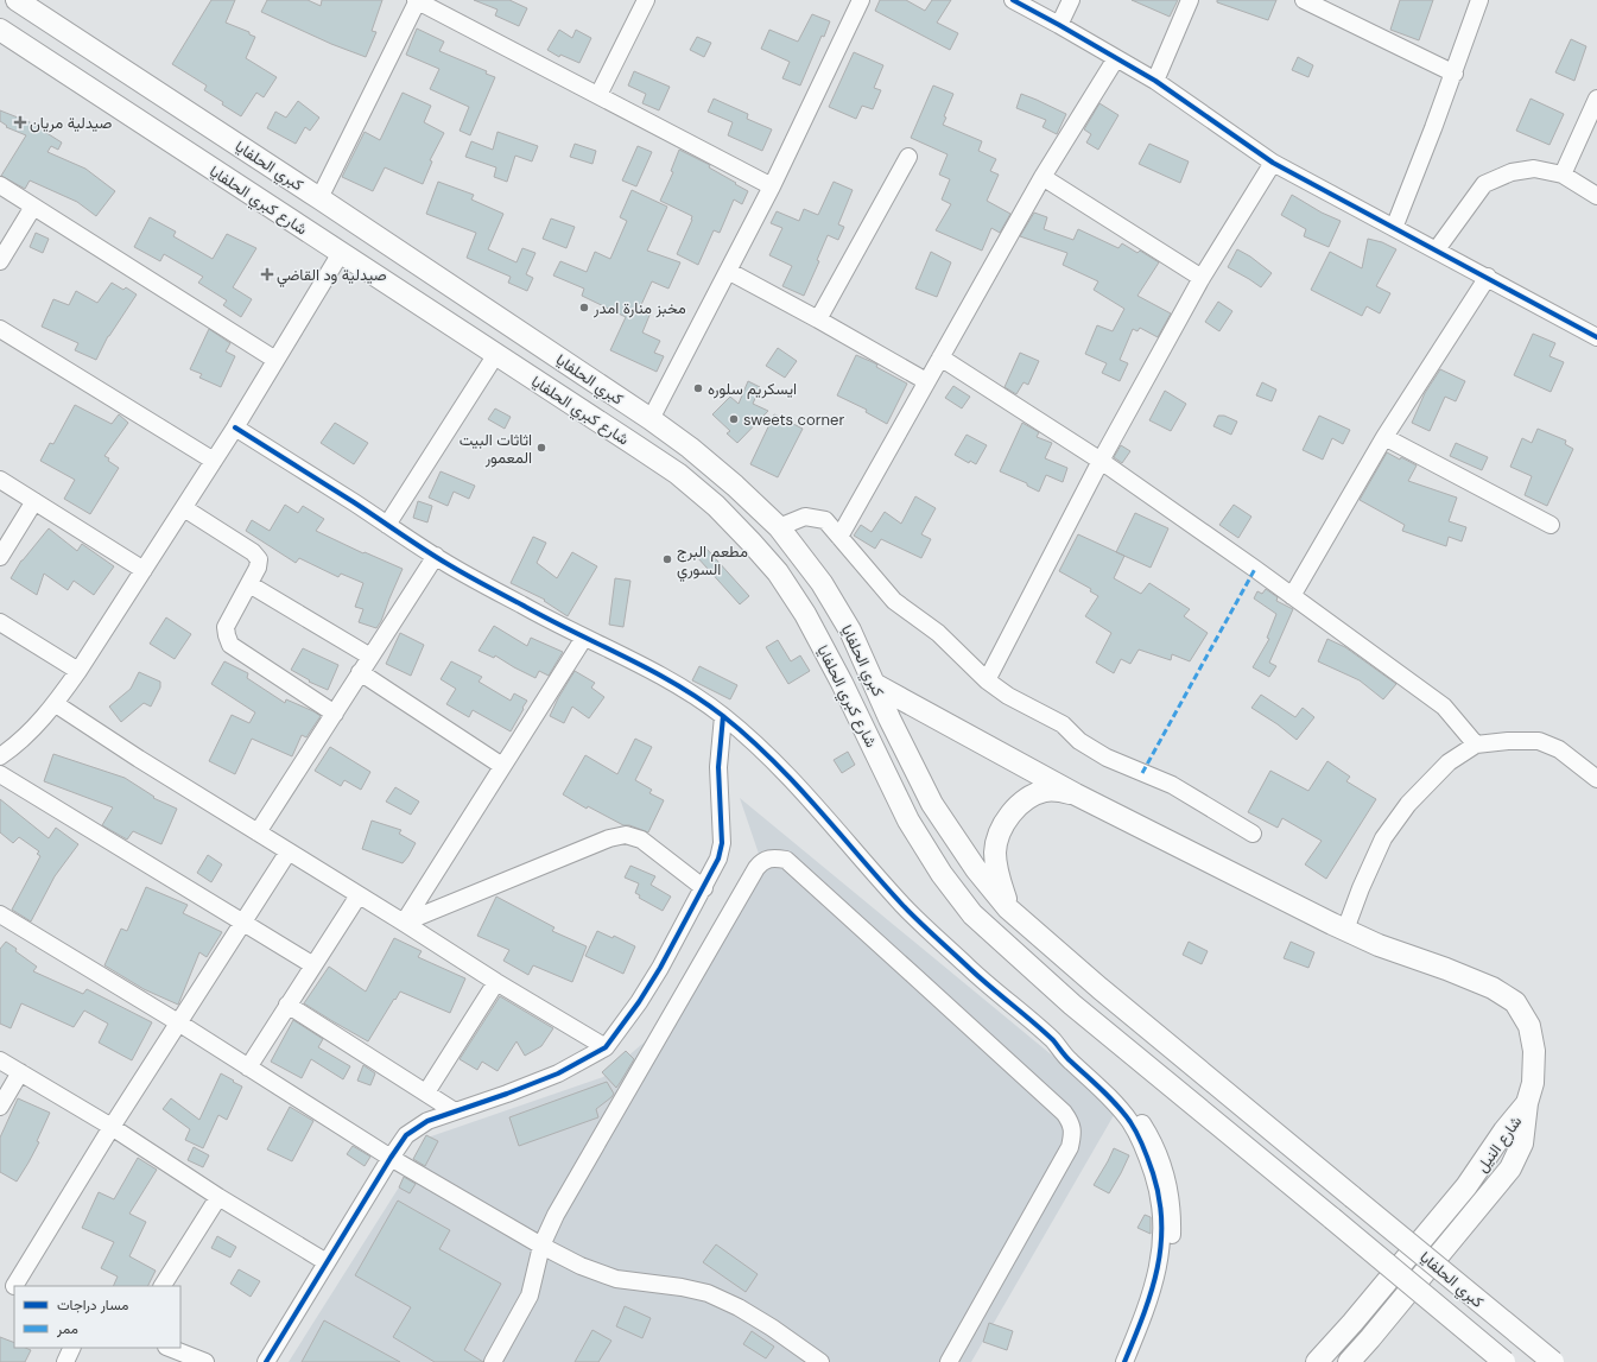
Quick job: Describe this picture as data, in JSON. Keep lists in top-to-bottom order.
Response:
{
  "streets": {
    "main road": ["كبري الحلفايا", "شارع كبري الحلفايا", "شارع النيل"]
  },
  "crossings": [
    ["كبري الحلفايا", "شارع كبري الحلفايا"]
  ],
  "places": {
    "health": ["صيدلية مريان", "صيدلية ود القاضي"],
    "other": [
      "مخبز منارة امدر",
      "ايسكريم سلوره",
      "sweets corner",
      "اثاثات البيت المعمور",
      "مطعم البرج السوري"
    ]
  },
  "legend": ["مسار دراجات", "ممر"]
}
